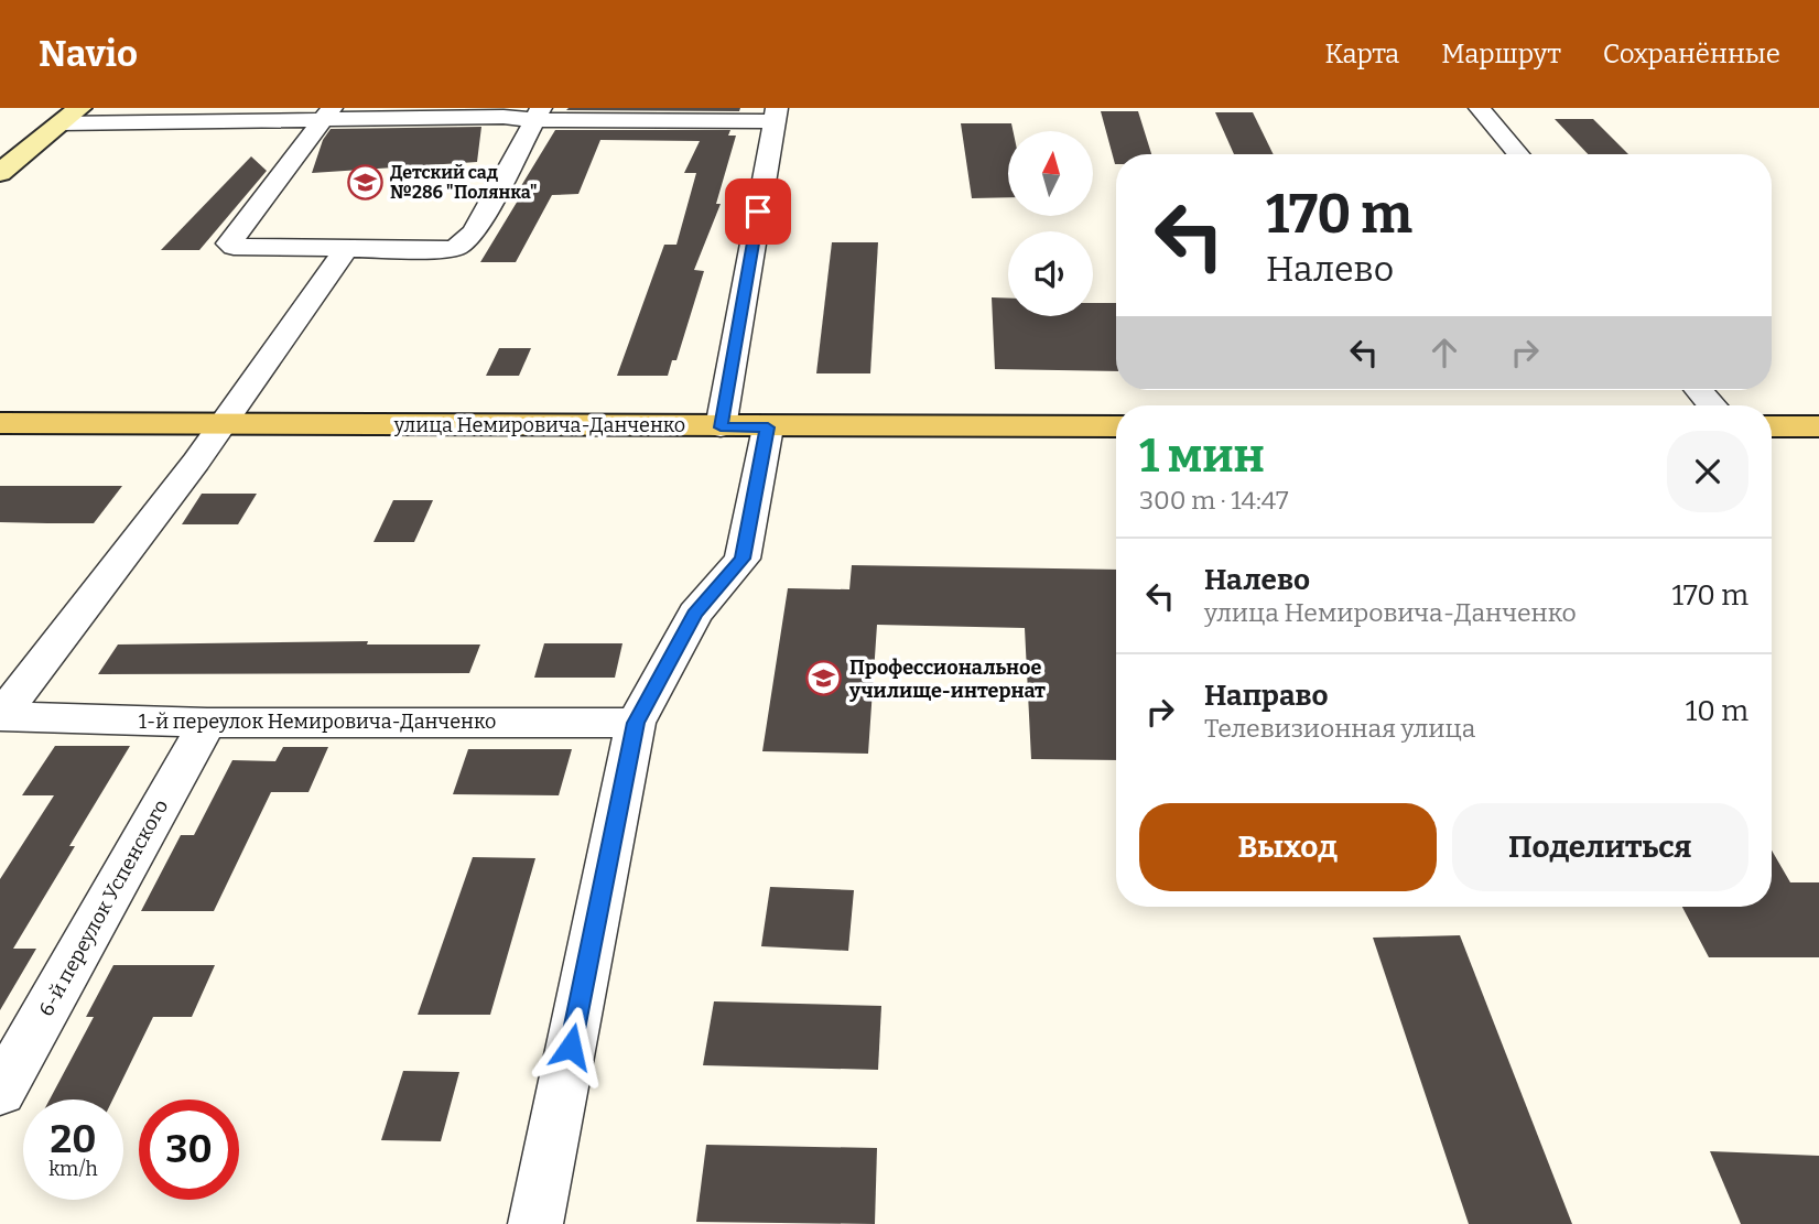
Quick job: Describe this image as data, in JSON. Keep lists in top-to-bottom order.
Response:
{
  "streets": {
    "main road": ["улица Немировича-Данченко"],
    "street": ["1-й переулок Немировича-Данченко", "6-й переулок Успенского"]
  },
  "crossings": [
    ["1-й переулок Немировича-Данченко", "6-й переулок Успенского"]
  ],
  "places": {
    "school or university": ["Детский сад №286 \"Полянка\"", "Профессиональное училище-интернат"]
  },
  "north": "top",
  "page": {
    "header": "Navio",
    "nav": ["Карта", "Маршрут", "Сохранённые"],
    "turn": ["170 m", "Налево"],
    "heading": ["1 мин", "300 m · 14:47"],
    "list": [
      {
        "name": "Налево",
        "note": "улица Немировича-Данченко",
        "value": "170 m"
      },
      {
        "name": "Направо",
        "note": "Телевизионная улица",
        "value": "10 m"
      }
    ],
    "buttons": ["Выход", "Поделиться"],
    "speed": "20 km/h",
    "limit": "30"
  }
}
